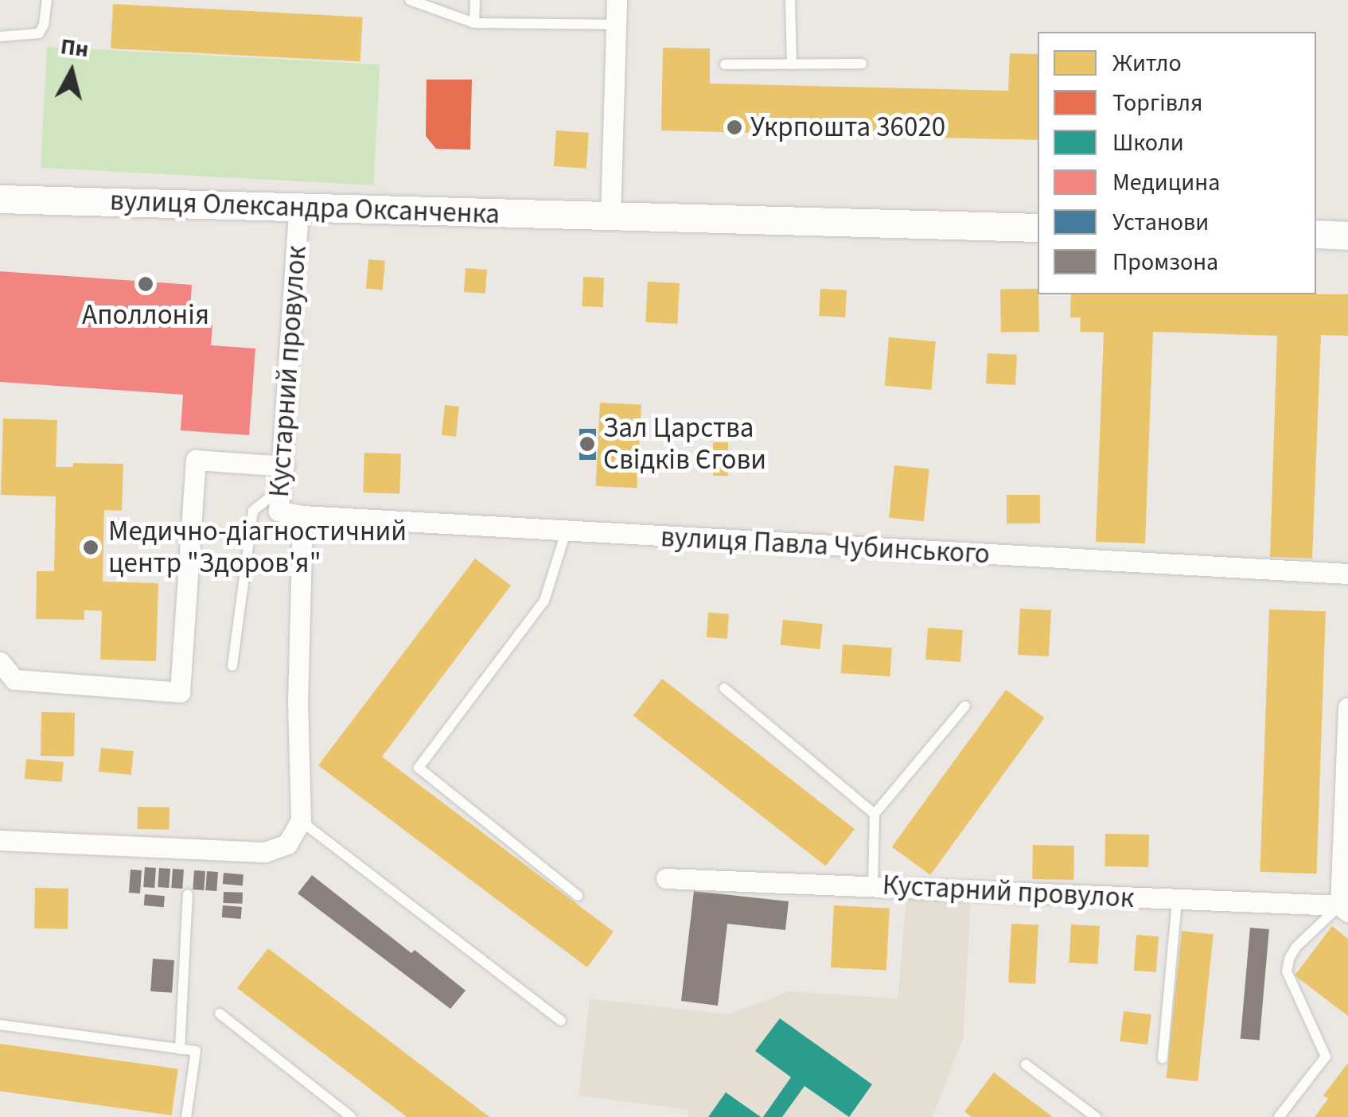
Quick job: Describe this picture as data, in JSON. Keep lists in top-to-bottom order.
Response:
{
  "streets": {
    "main road": ["вулиця Олександра Оксанченка"],
    "street": ["Кустарний провулок", "вулиця Павла Чубинського"]
  },
  "crossings": [
    ["вулиця Олександра Оксанченка", "Кустарний провулок"],
    ["Кустарний провулок", "вулиця Павла Чубинського"]
  ],
  "places": [
    "Укрпошта 36020",
    "Аполлонія",
    "Зал Царства Cвідків Єгови",
    "Медично-діагностичний центр \"Здоров'я\""
  ],
  "legend": [
    "Житло",
    "Торгівля",
    "Школи",
    "Медицина",
    "Установи",
    "Промзона"
  ],
  "north": "top"
}
